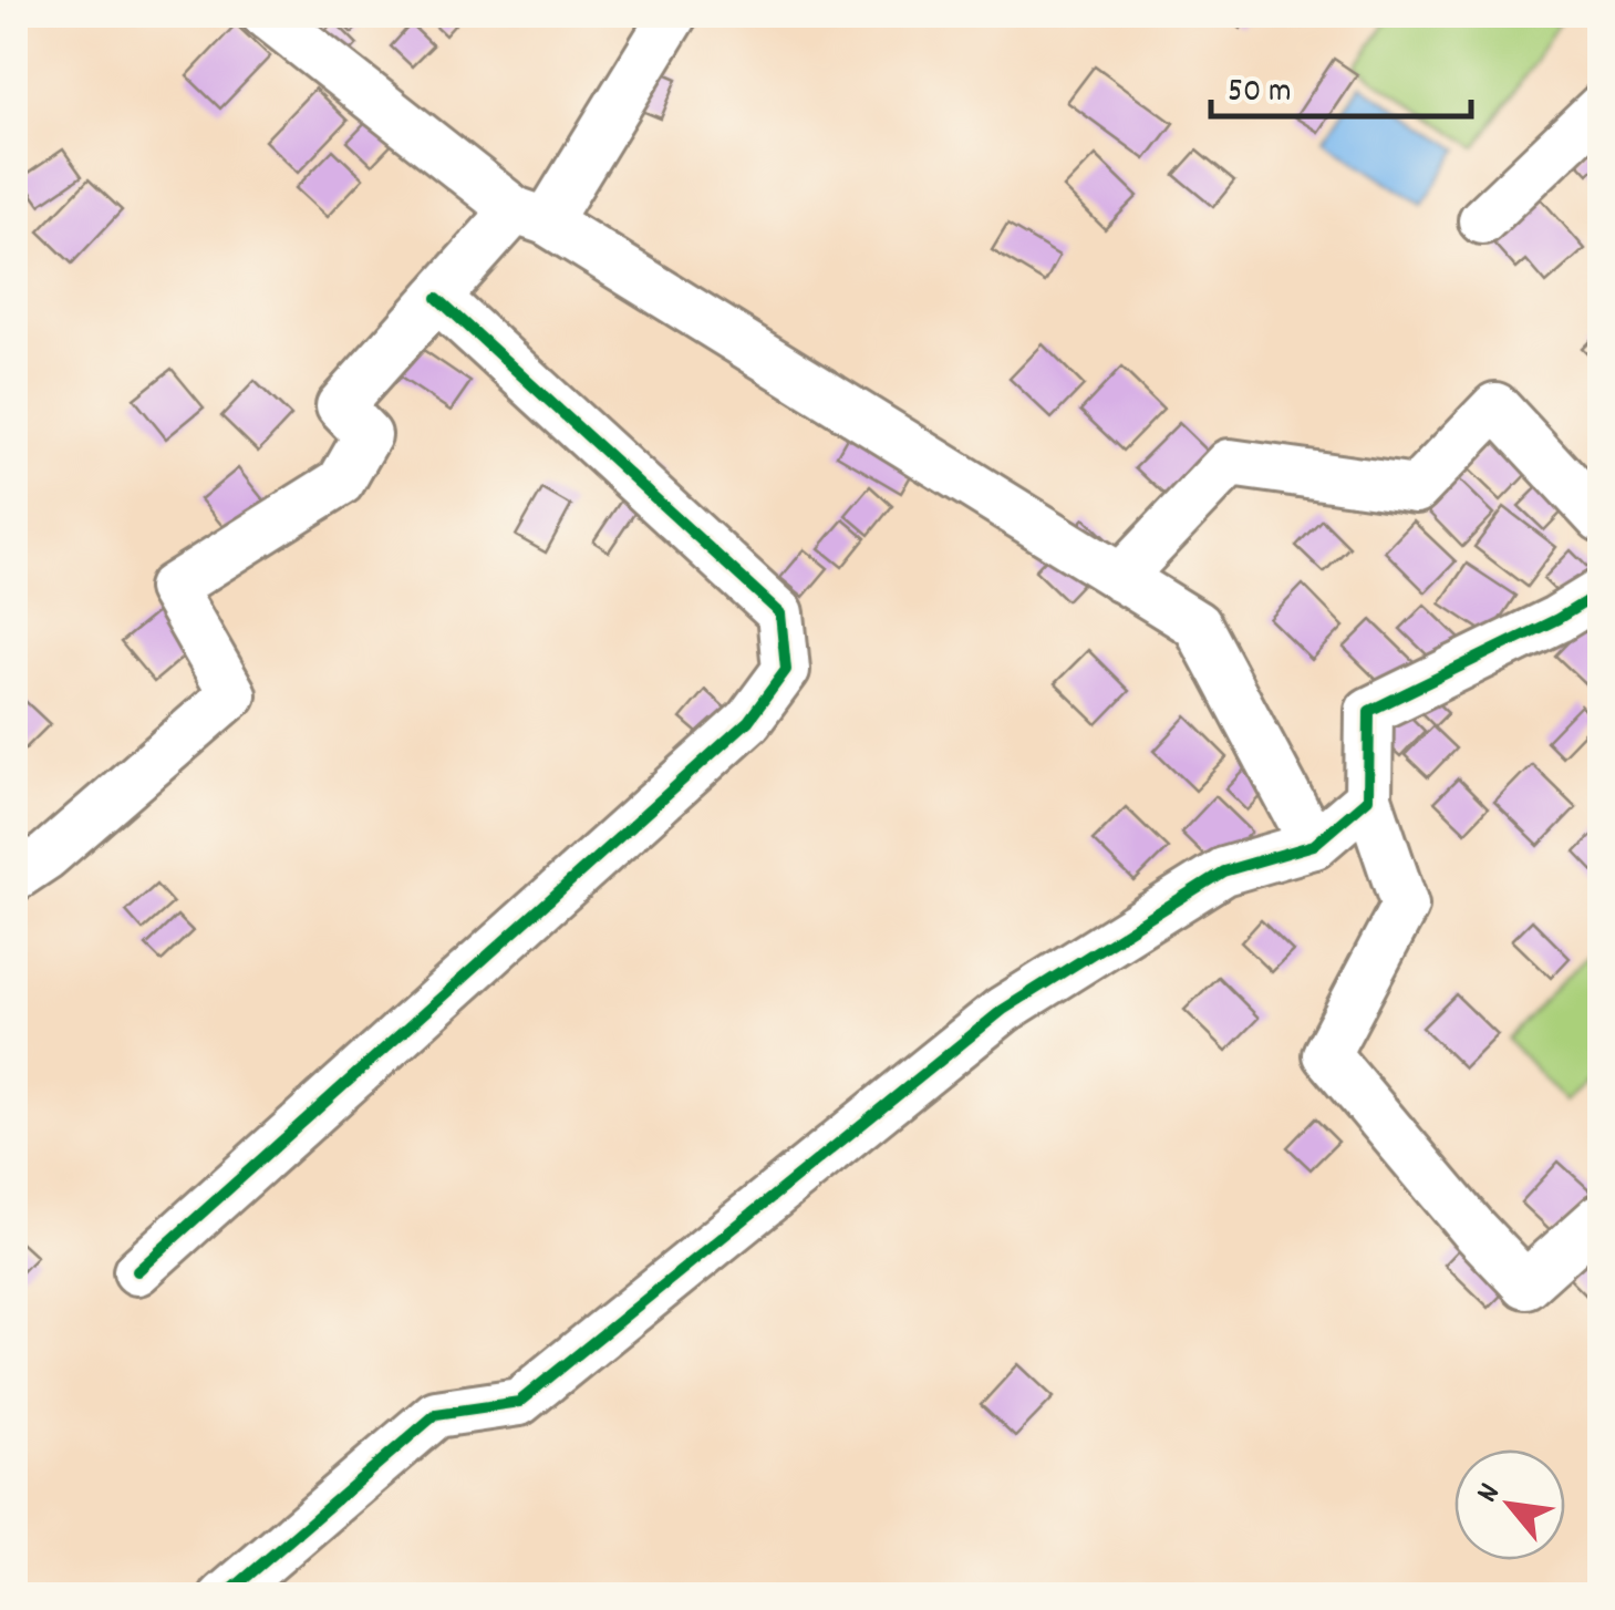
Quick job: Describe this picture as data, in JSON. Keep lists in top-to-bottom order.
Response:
{
  "scale_bar": "50 m",
  "north": "top left"
}
